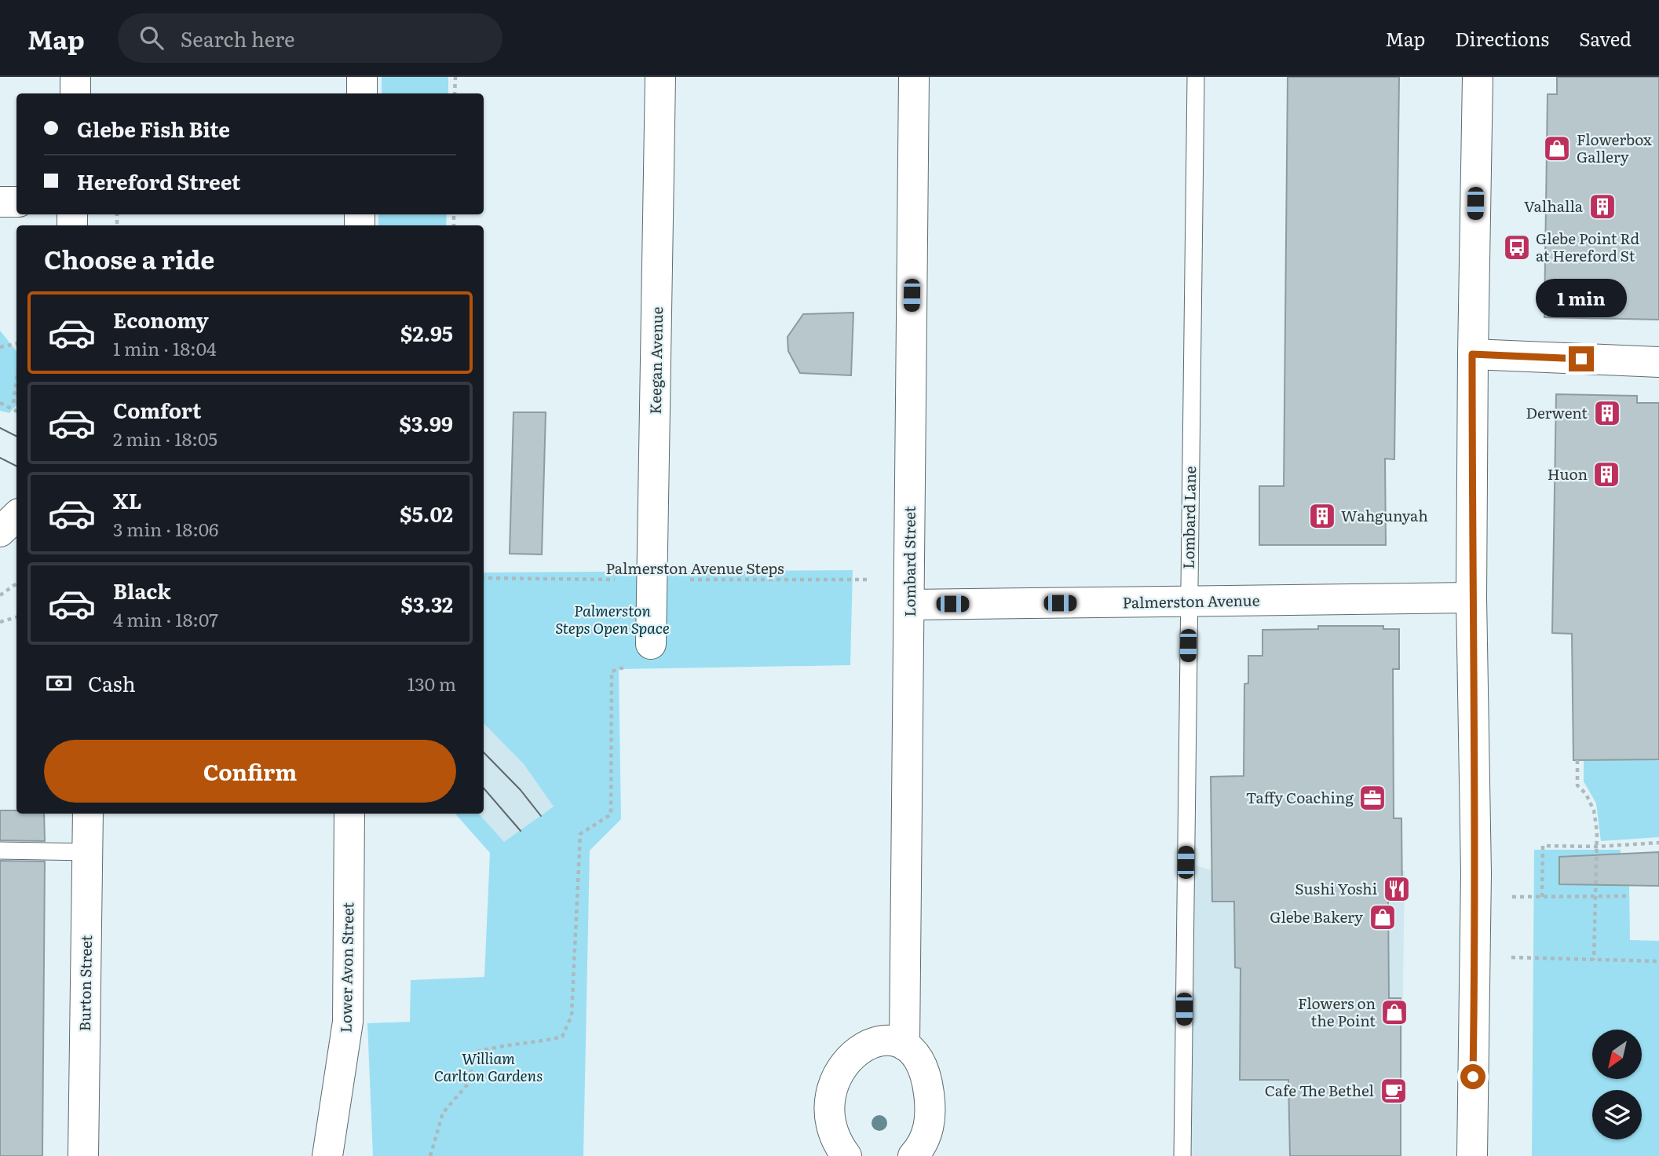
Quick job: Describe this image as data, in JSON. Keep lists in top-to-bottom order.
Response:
{
  "streets": {
    "street": [
      "Keegan Avenue",
      "Lombard Street",
      "Palmerston Avenue",
      "Lower Avon Street",
      "Burton Street"
    ],
    "lane": ["Lombard Lane"],
    "path": ["Palmerston Avenue Steps"]
  },
  "crossings": [
    ["Keegan Avenue", "Palmerston Avenue Steps"],
    ["Lombard Lane", "Palmerston Avenue"],
    ["Lombard Street", "Palmerston Avenue Steps"],
    ["Lombard Street", "Palmerston Avenue"],
    ["Palmerston Avenue Steps", "Palmerston Avenue"]
  ],
  "parks": ["Palmerston Steps Open Space", "William Carlton Gardens"],
  "places": {
    "shop": ["Flowerbox Gallery", "Glebe Bakery", "Flowers on the Point"],
    "building": [
      "Valhalla",
      "Derwent",
      "Huon",
      "Wahgunyah"
    ],
    "bus stop": ["Glebe Point Rd at Hereford St"],
    "office": ["Taffy Coaching"],
    "restaurant": ["Sushi Yoshi"],
    "cafe": ["Cafe The Bethel"]
  },
  "north": "bottom left",
  "page": {
    "header": "Map",
    "search": "Search here",
    "nav": ["Map", "Directions", "Saved"],
    "banner": ["Glebe Fish Bite", "Hereford Street"],
    "heading": "Choose a ride",
    "bubble": "1 min",
    "list": [
      {
        "name": "Economy",
        "note": "1 min · 18:04",
        "value": "$2.95"
      },
      {
        "name": "Comfort",
        "note": "2 min · 18:05",
        "value": "$3.99"
      },
      {
        "name": "XL",
        "note": "3 min · 18:06",
        "value": "$5.02"
      },
      {
        "name": "Black",
        "note": "4 min · 18:07",
        "value": "$3.32"
      }
    ],
    "pay": ["Cash", "130 m"],
    "buttons": "Confirm"
  }
}
